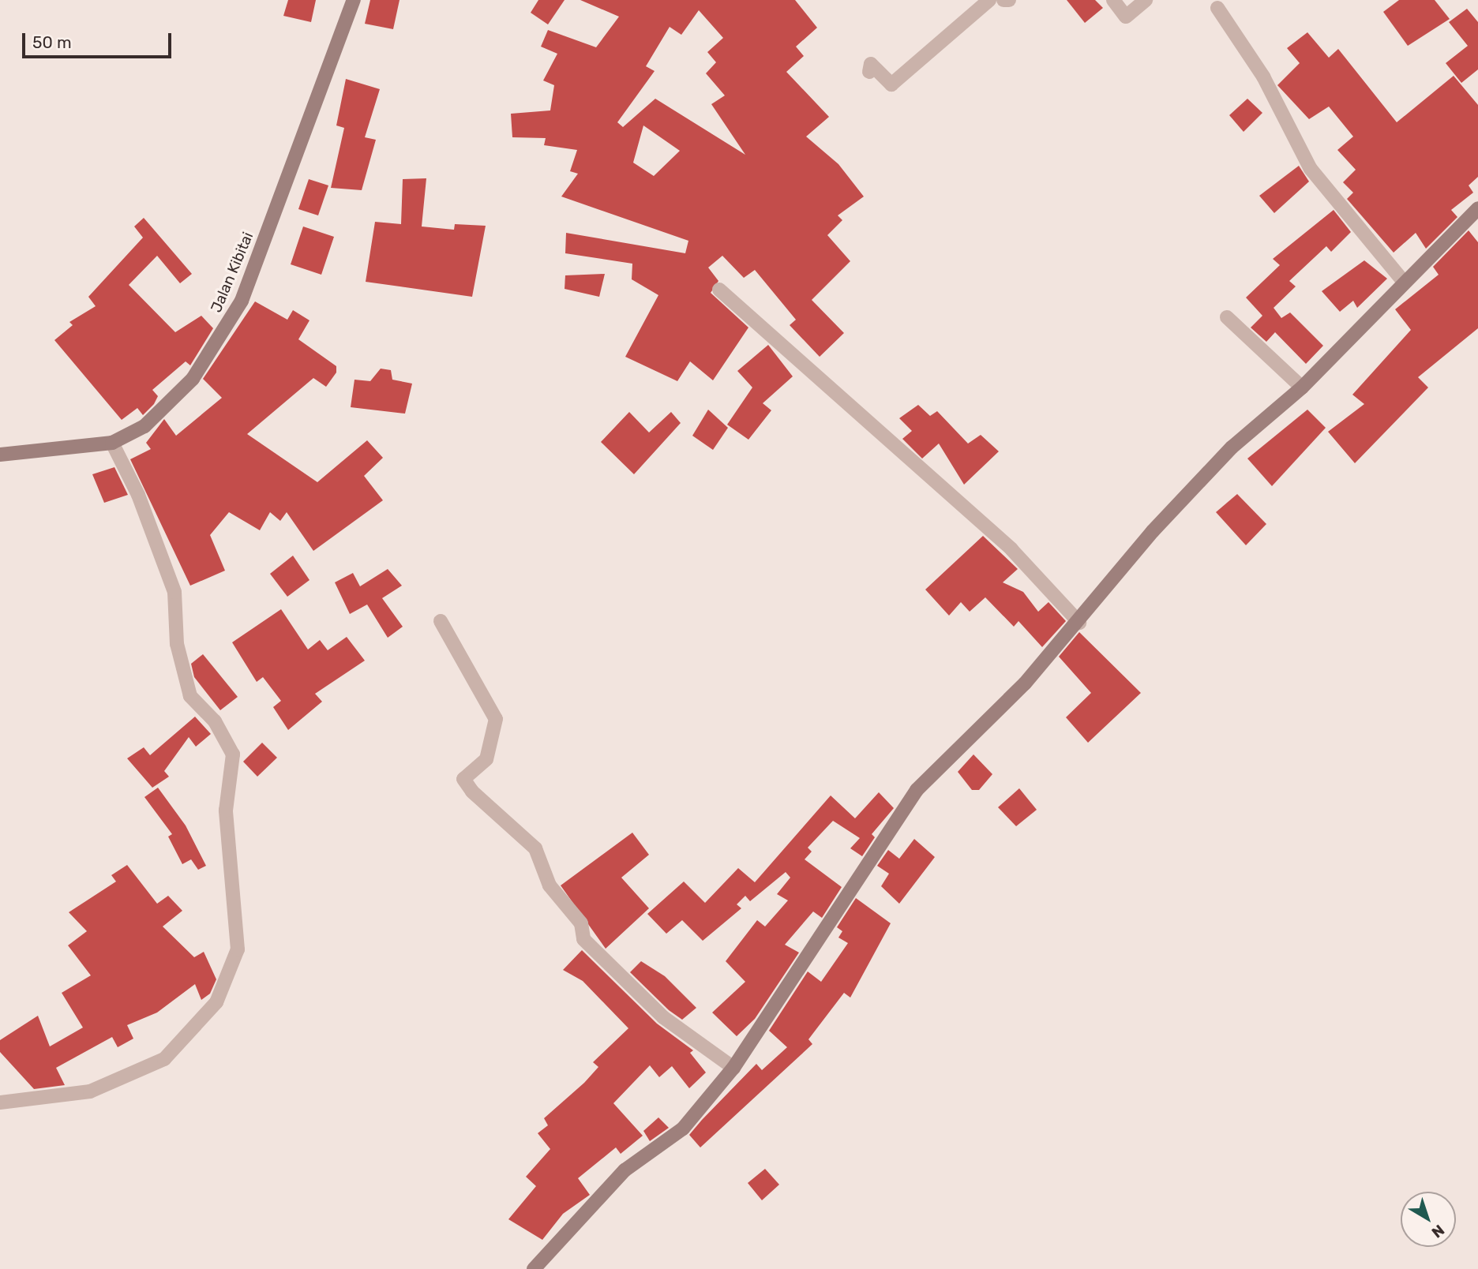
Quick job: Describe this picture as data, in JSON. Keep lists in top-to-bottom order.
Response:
{
  "streets": {
    "street": ["Jalan Kibitai"]
  },
  "scale_bar": "50 m",
  "north": "bottom right"
}
